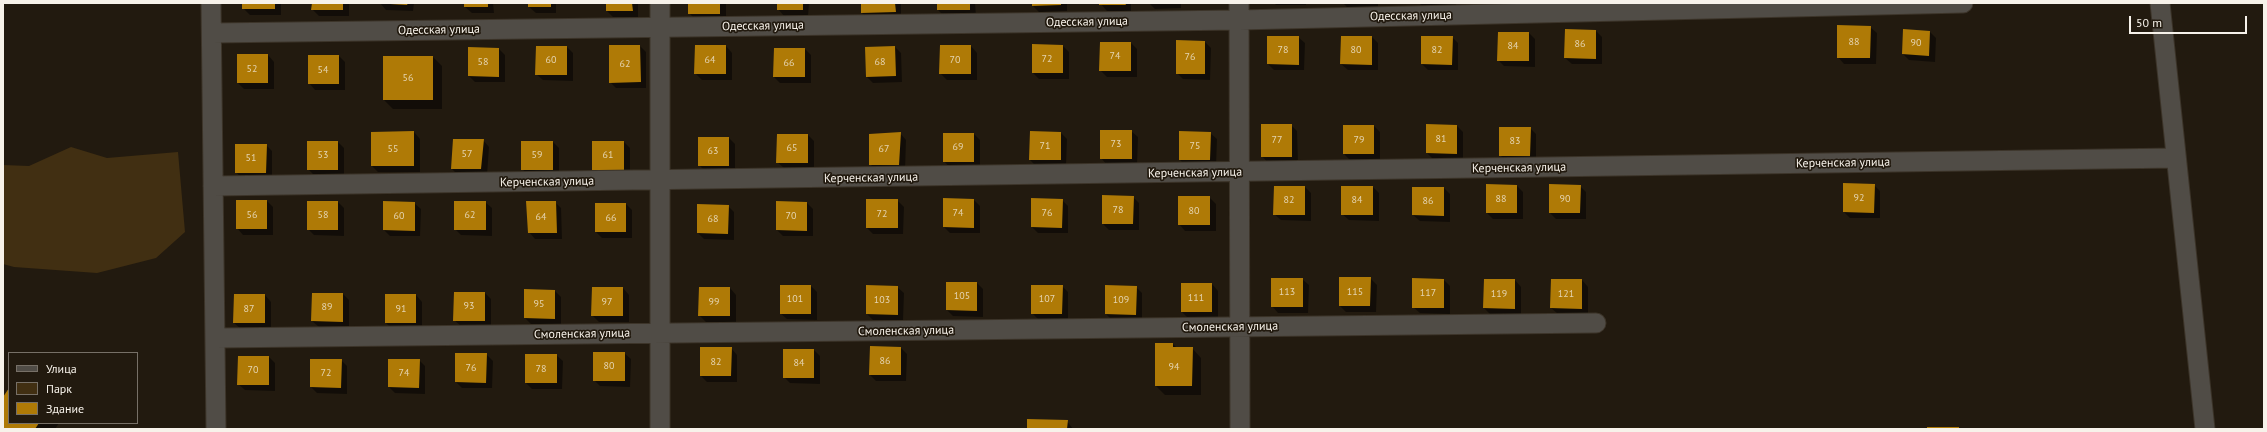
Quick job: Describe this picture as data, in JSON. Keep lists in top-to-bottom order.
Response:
{
  "streets": {
    "street": ["Одесская улица", "Керченская улица", "Смоленская улица"]
  },
  "house_numbers": [
    "88",
    "90",
    "86",
    "84",
    "78",
    "80",
    "82",
    "74",
    "76",
    "72",
    "60",
    "64",
    "70",
    "58",
    "68",
    "66",
    "62",
    "52",
    "54",
    "56",
    "81",
    "77",
    "79",
    "83",
    "73",
    "71",
    "75",
    "69",
    "65",
    "55",
    "67",
    "63",
    "57",
    "53",
    "59",
    "61",
    "51",
    "92",
    "88",
    "90",
    "82",
    "84",
    "86",
    "78",
    "80",
    "74",
    "76",
    "72",
    "56",
    "58",
    "62",
    "60",
    "70",
    "64",
    "66",
    "68",
    "113",
    "115",
    "117",
    "119",
    "121",
    "105",
    "111",
    "101",
    "107",
    "103",
    "109",
    "97",
    "99",
    "95",
    "93",
    "89",
    "87",
    "91",
    "86",
    "82",
    "84",
    "80",
    "94",
    "76",
    "78",
    "70",
    "72",
    "74"
  ],
  "legend": ["Улица", "Парк", "Здание"],
  "scale_bar": "50 m"
}
